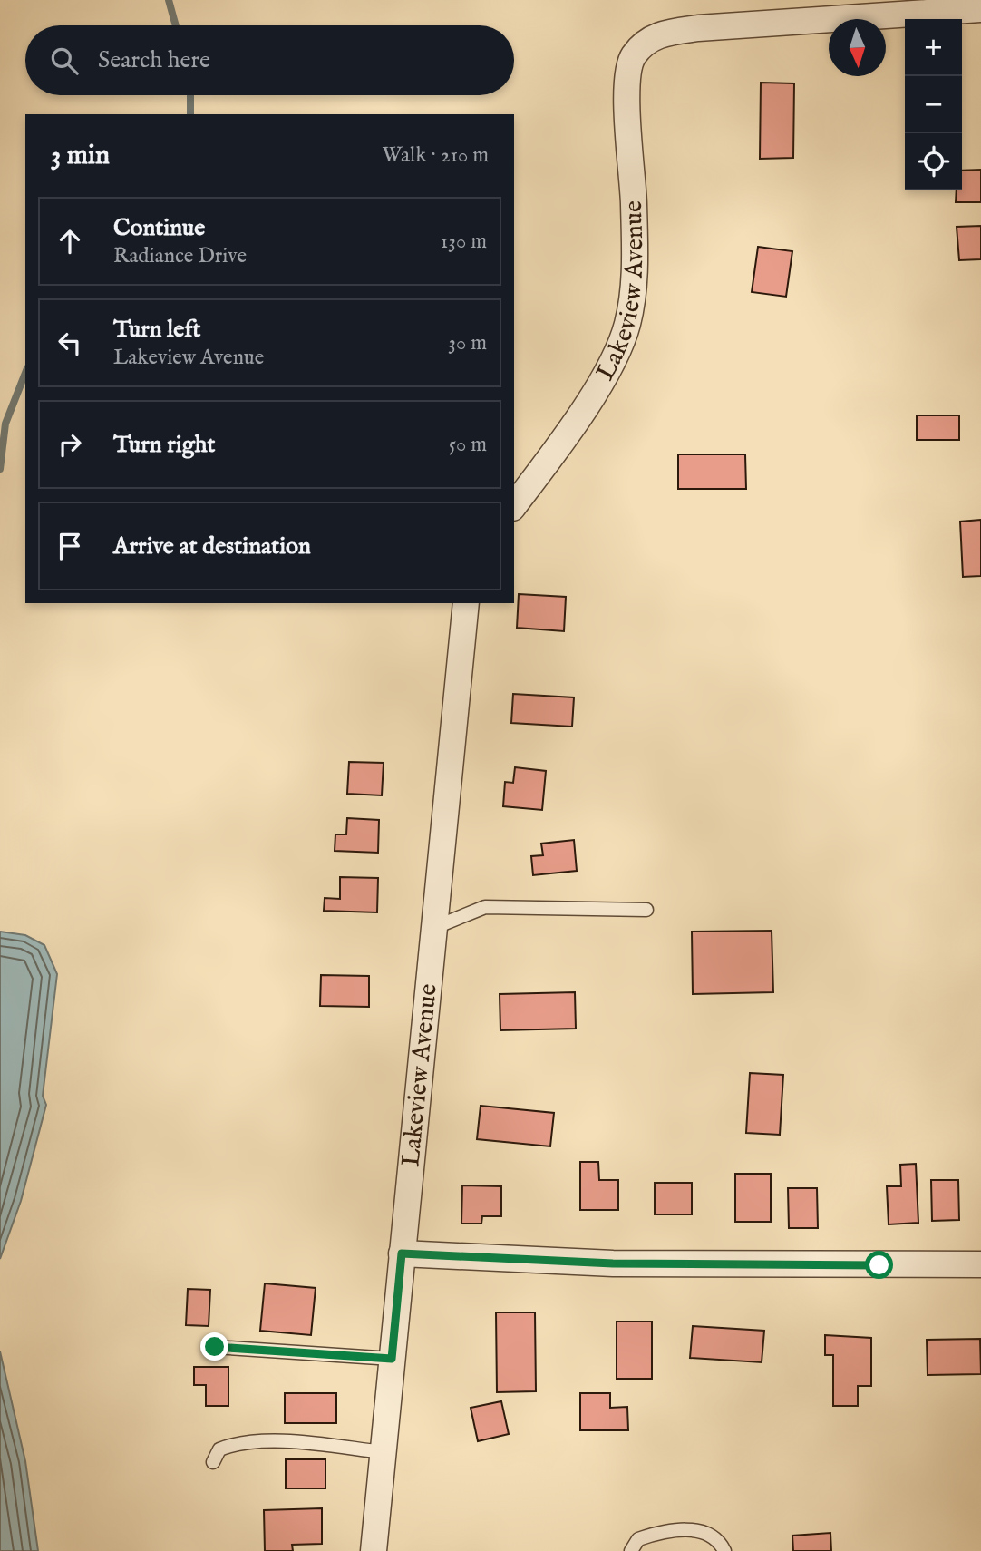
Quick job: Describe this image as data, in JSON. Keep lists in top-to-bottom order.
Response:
{
  "streets": {
    "street": ["Lakeview Avenue"]
  },
  "north": "bottom",
  "page": {
    "map_buttons": ["+", "−"],
    "search": "Search here",
    "heading": ["3 min", "Walk · 210 m"],
    "list": [
      ["Continue", "Radiance Drive", "130 m"],
      ["Turn left", "Lakeview Avenue", "30 m"],
      ["Turn right", "50 m"],
      "Arrive at destination"
    ]
  }
}
